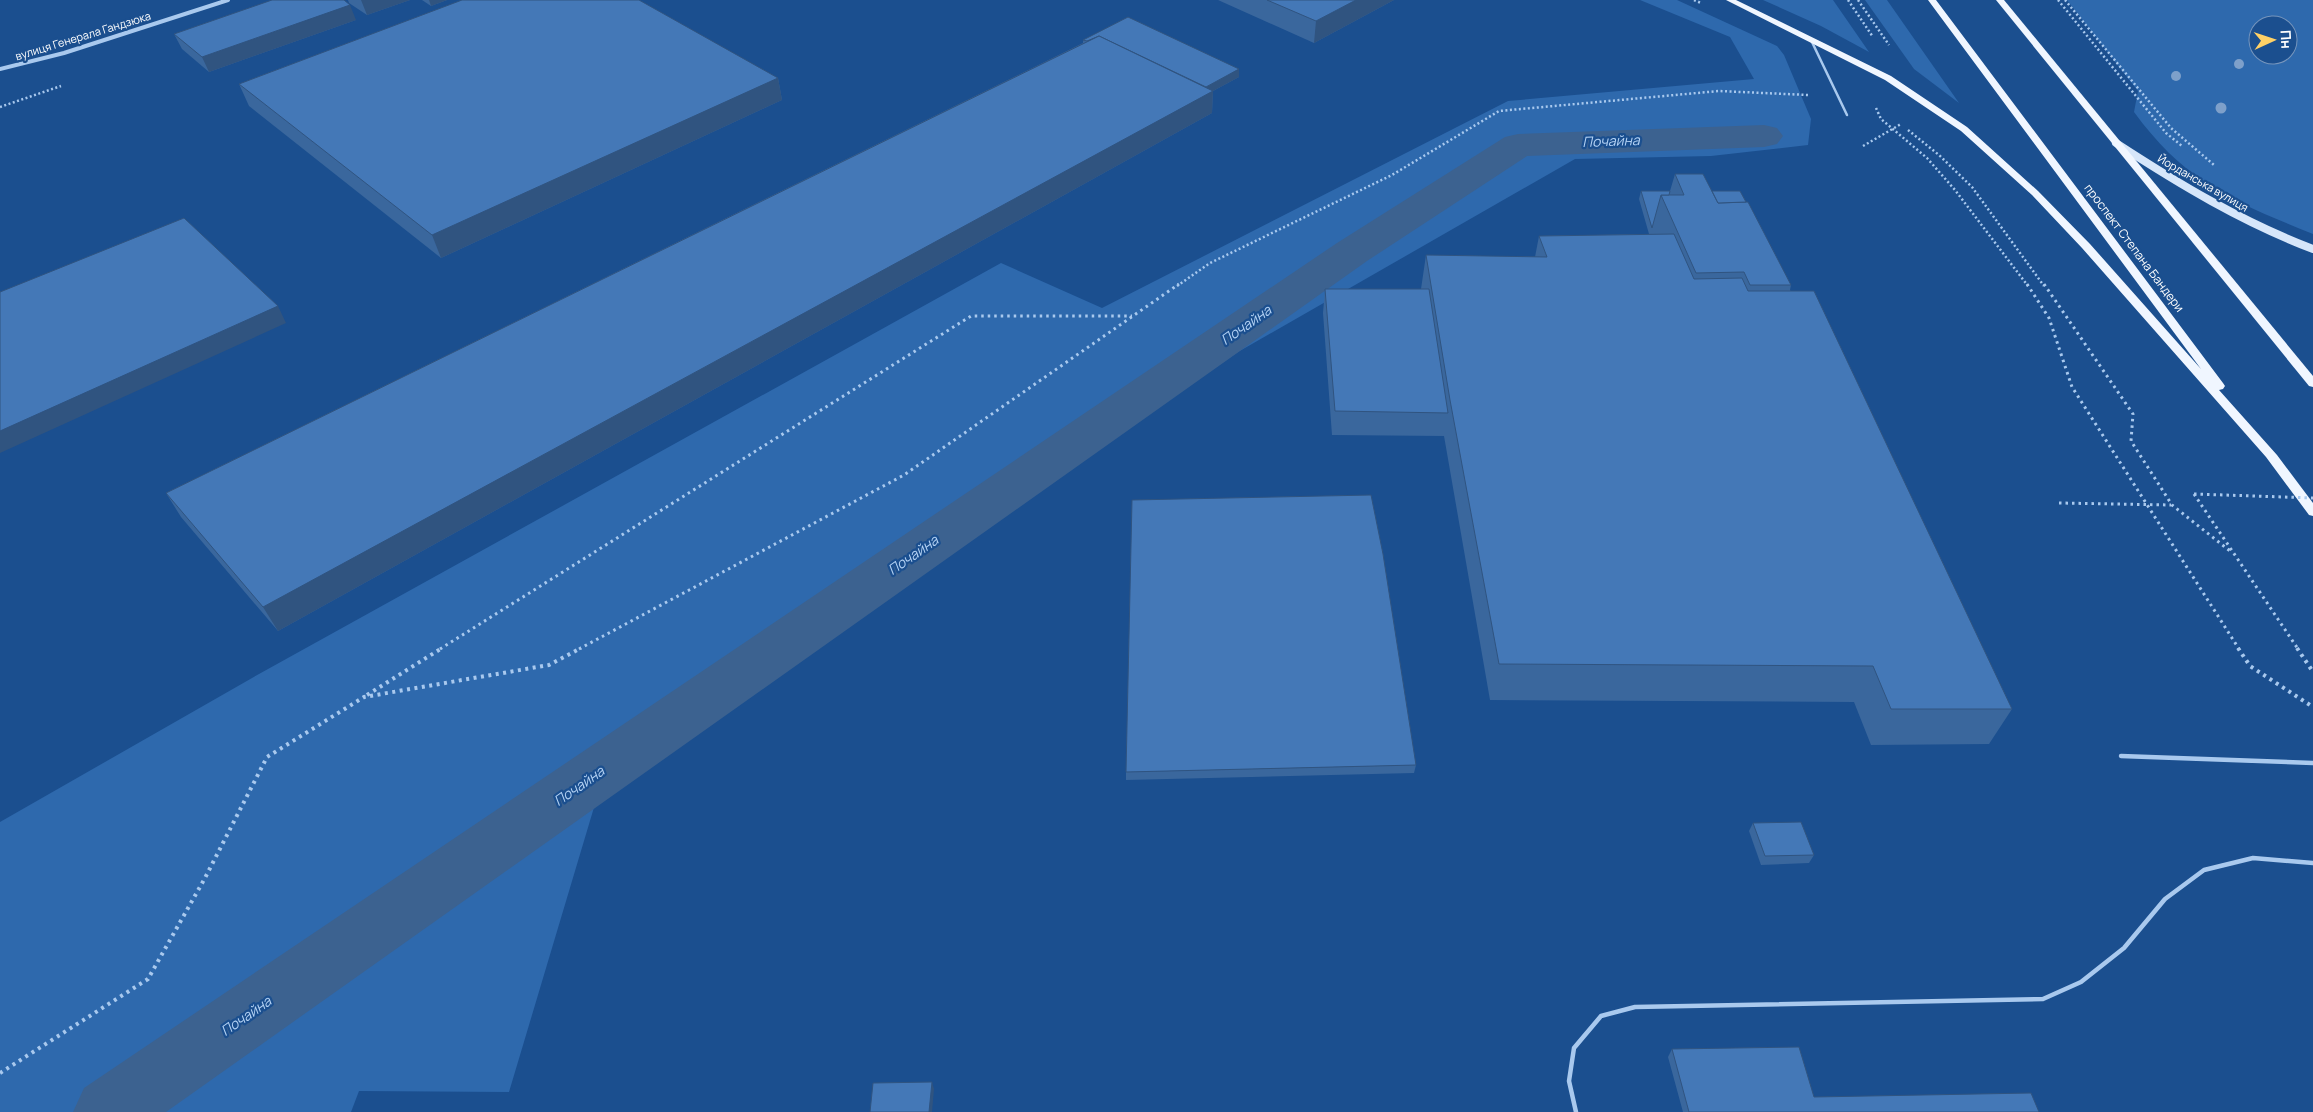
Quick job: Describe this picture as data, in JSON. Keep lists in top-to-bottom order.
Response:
{
  "streets": {
    "main road": ["Йорданська вулиця", "проспект Степана Бандери"],
    "street": ["вулиця Генерала Гандзюка"]
  },
  "water": ["Почайна"],
  "north": "right"
}
